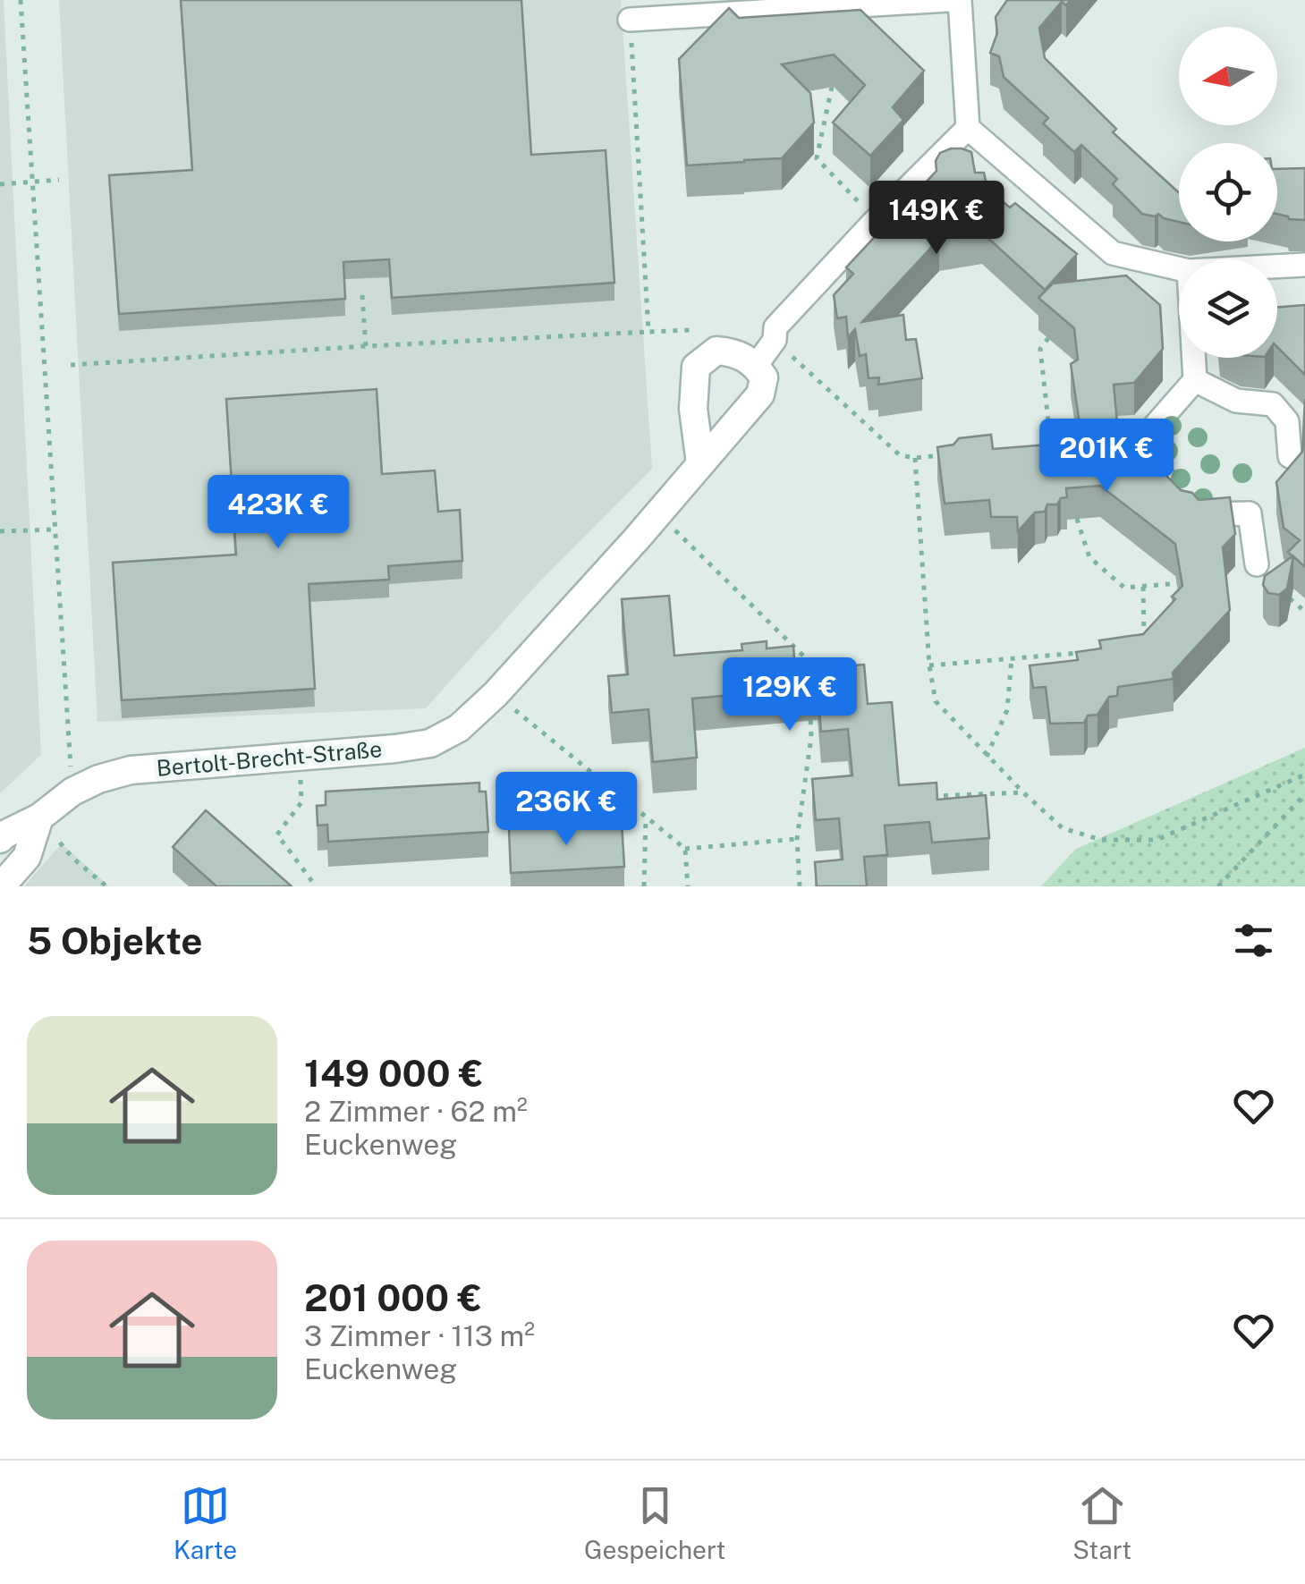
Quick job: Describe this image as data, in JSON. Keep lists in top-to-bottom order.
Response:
{
  "streets": {
    "street": ["Bertolt-Brecht-Straße"]
  },
  "north": "left",
  "page": {
    "price": [
      "149K €",
      "201K €",
      "423K €",
      "129K €",
      "236K €"
    ],
    "heading": "5 Objekte",
    "list": [
      {
        "name": "149 000 €",
        "note": "2 Zimmer · 62 m² · Euckenweg"
      },
      {
        "name": "201 000 €",
        "note": "3 Zimmer · 113 m² · Euckenweg"
      }
    ],
    "tabs": ["Karte", "Gespeichert", "Start"]
  }
}
